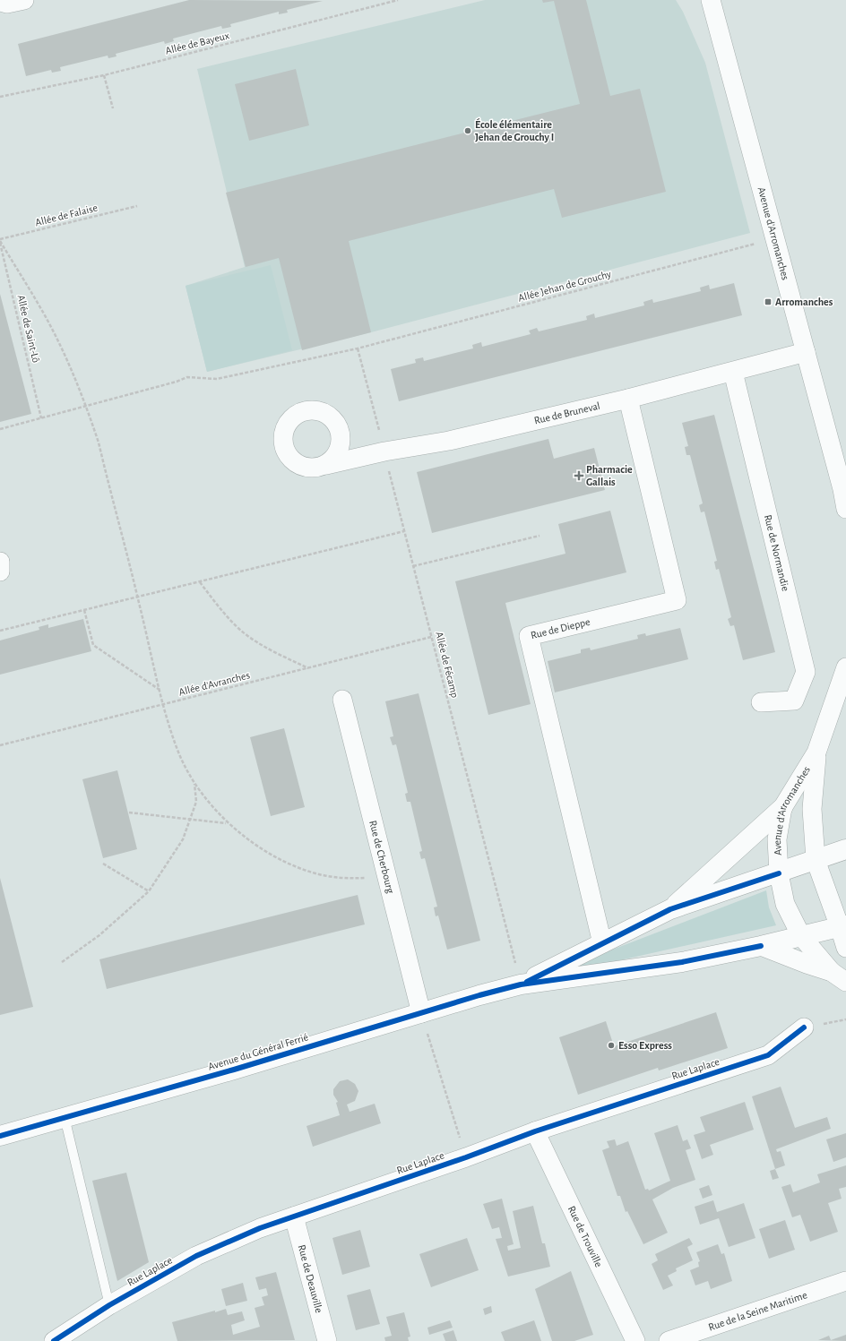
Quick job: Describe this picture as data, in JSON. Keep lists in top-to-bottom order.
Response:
{
  "streets": {
    "street": [
      "Avenue d'Arromanches",
      "Rue de Bruneval",
      "Rue de Normandie",
      "Rue de Dieppe",
      "Rue de Cherbourg",
      "Avenue du Général Ferrié",
      "Rue Laplace",
      "Rue de Trouville",
      "Rue de Deauville",
      "Rue de la Seine Maritime"
    ],
    "path": [
      "Allée de Bayeux",
      "Allée de Falaise",
      "Allée Jehan de Grouchy",
      "Allée de Saint-Lô",
      "Allée de Fécamp",
      "Allée d'Avranches"
    ]
  },
  "crossings": [
    ["Allée de Falaise", "Allée de Saint-Lô"],
    ["Avenue d'Arromanches", "Allée Jehan de Grouchy"],
    ["Avenue d'Arromanches", "Rue de Bruneval"],
    ["Allée Jehan de Grouchy", "Allée de Saint-Lô"],
    ["Allée Jehan de Grouchy", "Allée de Fécamp"],
    ["Rue de Bruneval", "Rue de Normandie"],
    ["Rue de Bruneval", "Rue de Dieppe"],
    ["Rue de Bruneval", "Allée de Fécamp"],
    ["Allée de Fécamp", "Allée d'Avranches"],
    ["Allée de Fécamp", "Avenue du Général Ferrié"],
    ["Rue de Cherbourg", "Avenue du Général Ferrié"],
    ["Rue Laplace", "Rue de Trouville"],
    ["Rue Laplace", "Rue de Deauville"]
  ],
  "places": {
    "other": ["École élémentaire Jehan de Grouchy I", "Esso Express"],
    "transit": ["Arromanches"],
    "health": ["Pharmacie Gallais"]
  }
}
